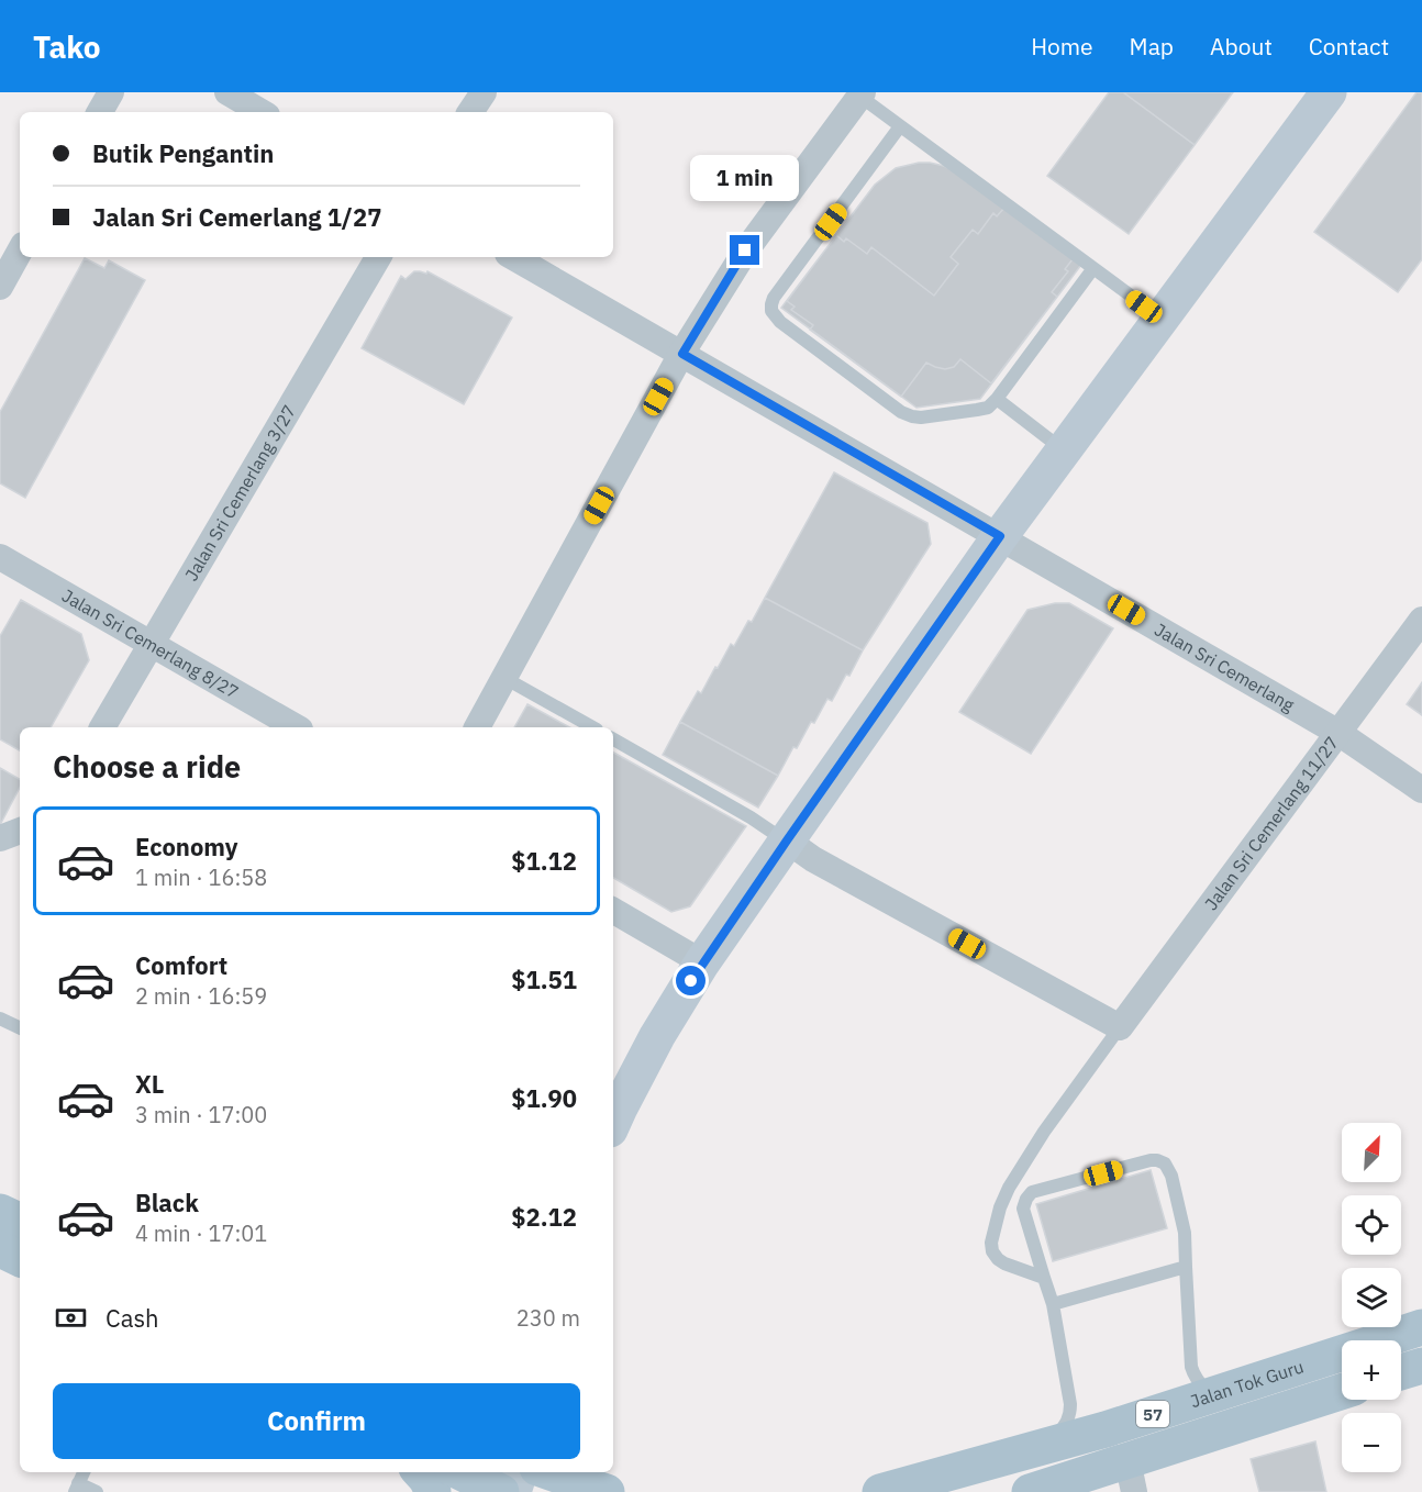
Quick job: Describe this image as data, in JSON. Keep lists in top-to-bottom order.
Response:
{
  "streets": {
    "main road": ["Jalan Tok Guru", "57"],
    "street": [
      "Jalan Sri Cemerlang 3/27",
      "Jalan Sri Cemerlang 8/27",
      "Jalan Sri Cemerlang",
      "Jalan Sri Cemerlang 11/27"
    ]
  },
  "crossings": [
    ["Jalan Sri Cemerlang 3/27", "Jalan Sri Cemerlang 8/27"],
    ["Jalan Sri Cemerlang", "Jalan Sri Cemerlang 11/27"]
  ],
  "north": "top right",
  "page": {
    "header": "Tako",
    "nav": [
      "Home",
      "Map",
      "About",
      "Contact"
    ],
    "banner": ["Butik Pengantin", "Jalan Sri Cemerlang 1/27"],
    "bubble": "1 min",
    "heading": "Choose a ride",
    "list": [
      {
        "name": "Economy",
        "note": "1 min · 16:58",
        "value": "$1.12"
      },
      {
        "name": "Comfort",
        "note": "2 min · 16:59",
        "value": "$1.51"
      },
      {
        "name": "XL",
        "note": "3 min · 17:00",
        "value": "$1.90"
      },
      {
        "name": "Black",
        "note": "4 min · 17:01",
        "value": "$2.12"
      }
    ],
    "map_buttons": ["+", "−"],
    "pay": ["Cash", "230 m"],
    "buttons": "Confirm"
  }
}
